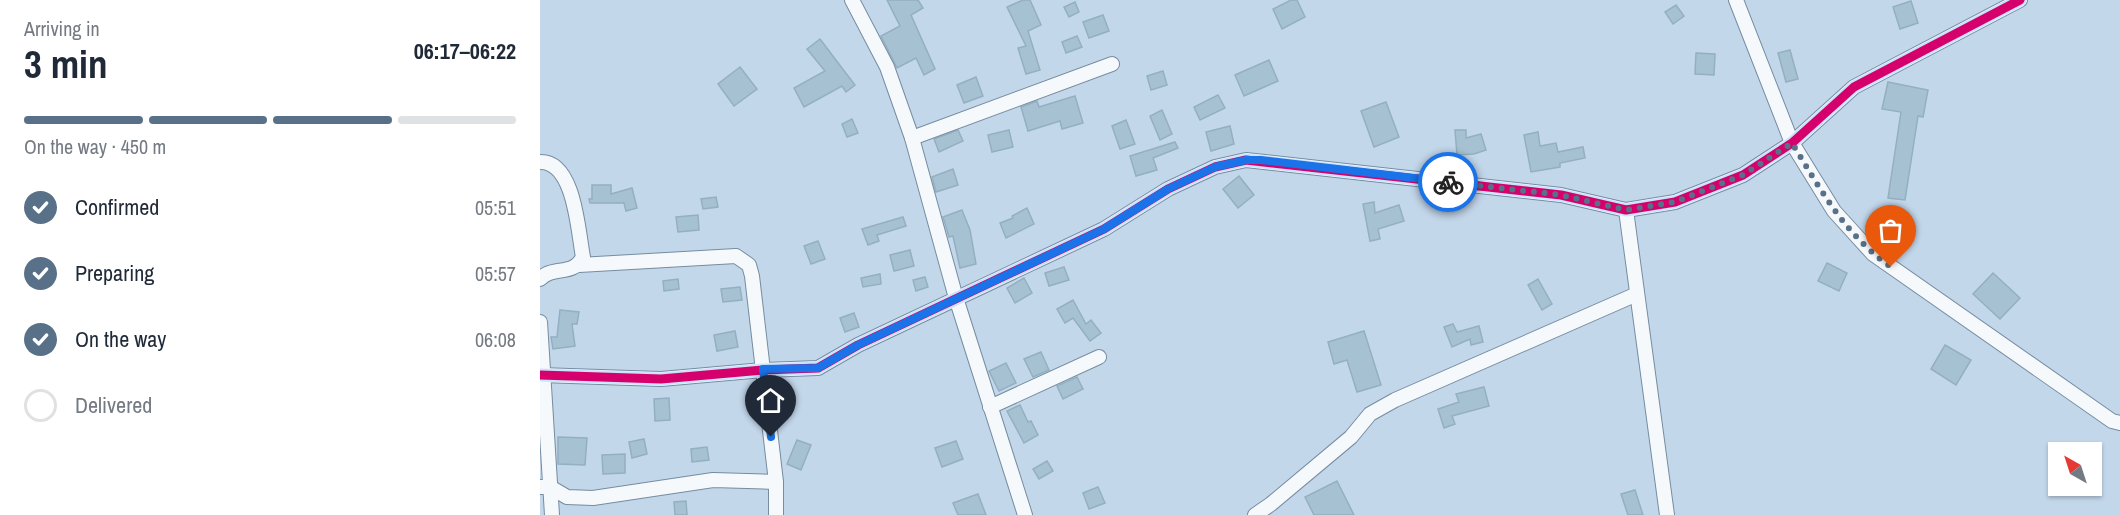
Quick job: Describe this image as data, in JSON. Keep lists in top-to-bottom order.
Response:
{
  "north": "top left",
  "page": {
    "heading": ["3 min", "Arriving in", "06:17–06:22"],
    "bar": "On the way · 450 m",
    "list": [
      ["Confirmed", "05:51"],
      ["Preparing", "05:57"],
      ["On the way", "06:08"],
      "Delivered"
    ]
  }
}
